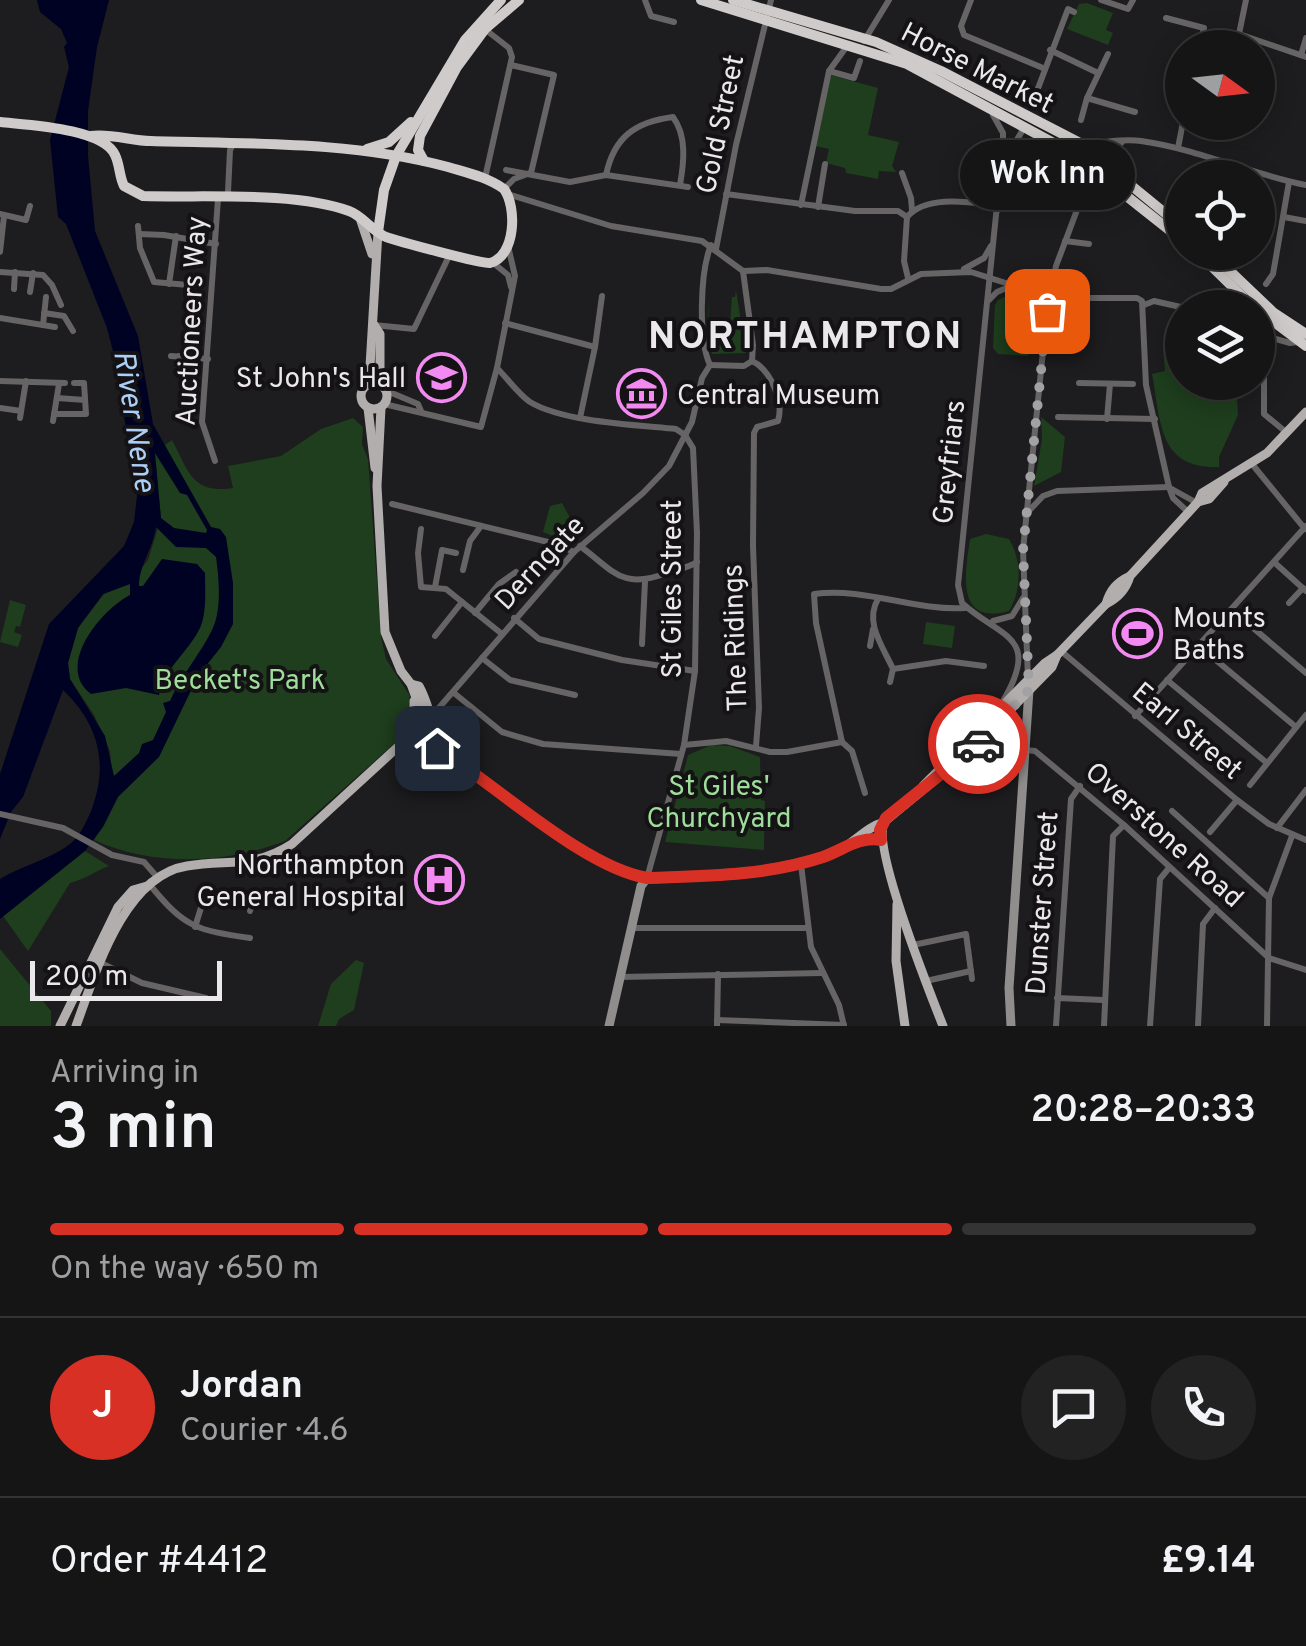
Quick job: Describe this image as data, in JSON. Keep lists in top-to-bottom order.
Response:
{
  "streets": {
    "highway": ["Horse Market"],
    "street": [
      "Gold Street",
      "Auctioneers Way",
      "Greyfriars",
      "Derngate",
      "St Giles Street",
      "The Ridings",
      "Earl Street",
      "Overstone Road",
      "Dunster Street"
    ]
  },
  "crossings": [
    ["Horse Market", "Gold Street"],
    ["Horse Market", "Greyfriars"],
    ["Gold Street", "Derngate"],
    ["Derngate", "St Giles Street"],
    ["Overstone Road", "Dunster Street"]
  ],
  "districts": ["NORTHAMPTON"],
  "water": ["River Nene"],
  "parks": ["Becket's Park", "St Giles' Churchyard"],
  "places": {
    "other": ["Wok Inn"],
    "school or university": ["St John's Hall"],
    "museum": ["Central Museum"],
    "sports": ["Mounts Baths"],
    "hospital": ["Northampton General Hospital"]
  },
  "scale_bar": "200 m",
  "north": "right",
  "page": {
    "bubble": "Wok Inn",
    "scale": "200 m",
    "heading": ["3 min", "Arriving in", "20:28–20:33"],
    "panel": [
      "Jordan",
      "Courier · 4.6",
      "Order #4412",
      "£9.14"
    ],
    "bar": "On the way · 650 m",
    "round": "J"
  }
}
